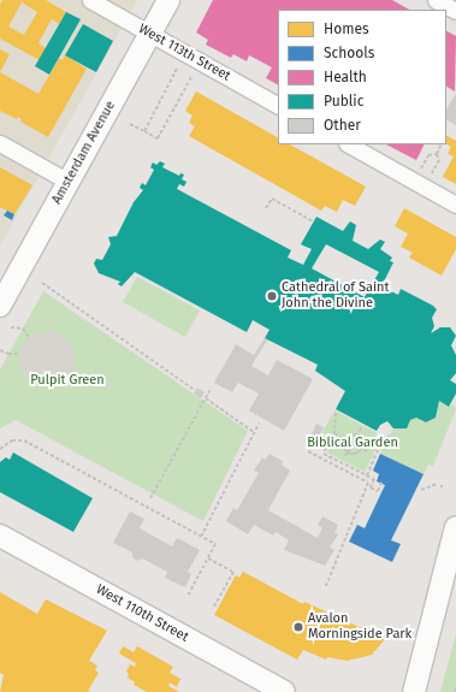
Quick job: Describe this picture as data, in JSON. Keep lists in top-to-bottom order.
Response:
{
  "streets": {
    "main road": ["Amsterdam Avenue", "West 110th Street"],
    "street": ["West 113th Street"]
  },
  "crossings": [
    ["West 113th Street", "Amsterdam Avenue"]
  ],
  "parks": ["Pulpit Green", "Biblical Garden"],
  "places": ["Cathedral of Saint John the Divine", "Avalon Morningside Park"],
  "legend": [
    "Homes",
    "Schools",
    "Health",
    "Public",
    "Other"
  ]
}
